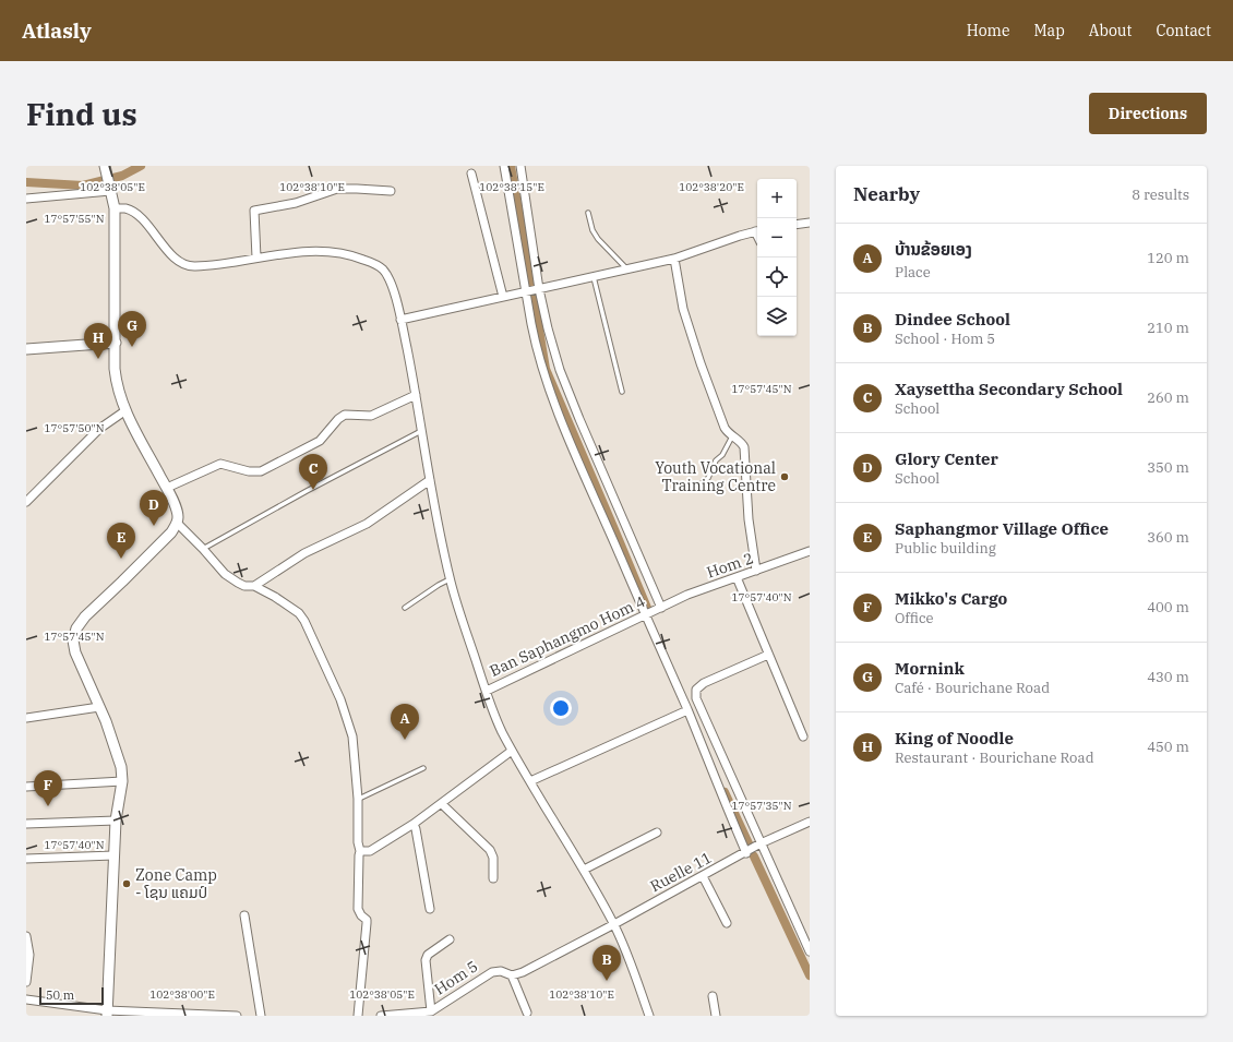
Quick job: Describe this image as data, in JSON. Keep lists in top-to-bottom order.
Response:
{
  "streets": {
    "street": [
      "Hom 2",
      "Ban Saphangmo Hom 4",
      "Ruelle 11",
      "Hom 5"
    ]
  },
  "crossings": [
    ["Hom 2", "Ban Saphangmo Hom 4"],
    ["Ruelle 11", "Hom 5"]
  ],
  "places": ["Youth Vocational Training Centre", "Zone Camp - ໂຊນ ແຄມປ໌"],
  "scale_bar": "50 m",
  "page": {
    "header": "Atlasly",
    "nav": [
      "Home",
      "Map",
      "About",
      "Contact"
    ],
    "buttons": "Directions",
    "title": "Find us",
    "heading": ["Nearby", "8 results"],
    "map_buttons": ["+", "−"],
    "list": [
      {
        "mark": "A",
        "name": "ບ້ານຂ້ອຍເອງ",
        "note": "Place",
        "value": "120 m"
      },
      {
        "mark": "B",
        "name": "Dindee School",
        "note": "School · Hom 5",
        "value": "210 m"
      },
      {
        "mark": "C",
        "name": "Xaysettha Secondary School",
        "note": "School",
        "value": "260 m"
      },
      {
        "mark": "D",
        "name": "Glory Center",
        "note": "School",
        "value": "350 m"
      },
      {
        "mark": "E",
        "name": "Saphangmor Village Office",
        "note": "Public building",
        "value": "360 m"
      },
      {
        "mark": "F",
        "name": "Mikko's Cargo",
        "note": "Office",
        "value": "400 m"
      },
      {
        "mark": "G",
        "name": "Mornink",
        "note": "Café · Bourichane Road",
        "value": "430 m"
      },
      {
        "mark": "H",
        "name": "King of Noodle",
        "note": "Restaurant · Bourichane Road",
        "value": "450 m"
      }
    ],
    "pins": [
      "G",
      "H",
      "C",
      "D",
      "E",
      "A",
      "F",
      "B"
    ],
    "scale": "50 m"
  },
  "coordinates": [
    "102°38'05\"E",
    "102°38'10\"E",
    "102°38'15\"E",
    "102°38'20\"E",
    "17°57'55\"N",
    "17°57'45\"N",
    "17°57'50\"N",
    "17°57'40\"N",
    "17°57'35\"N",
    "102°38'00\"E"
  ]
}
